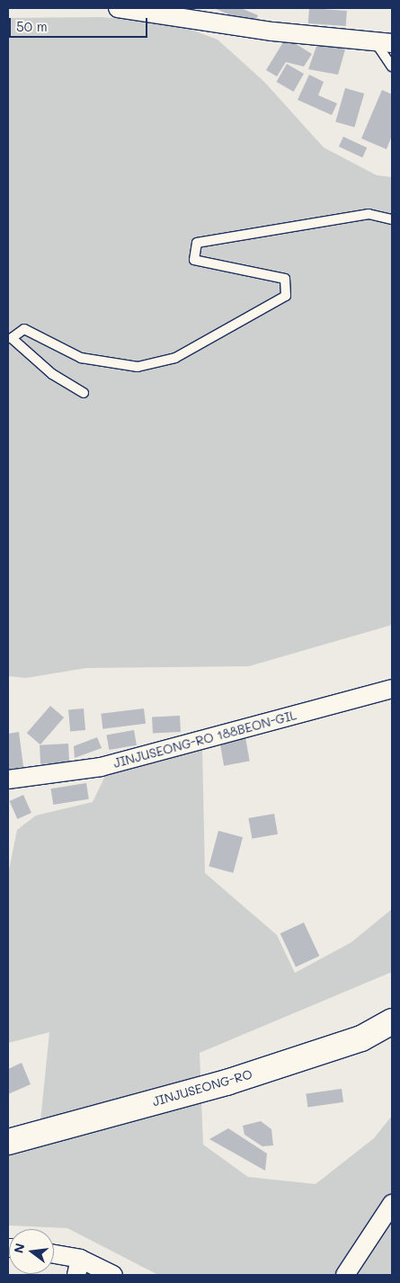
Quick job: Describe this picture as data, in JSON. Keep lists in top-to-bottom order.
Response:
{
  "streets": {
    "main road": ["JINJUSEONG-RO"],
    "street": ["JINJUSEONG-RO 188BEON-GIL"]
  },
  "scale_bar": "50 m",
  "north": "left"
}
